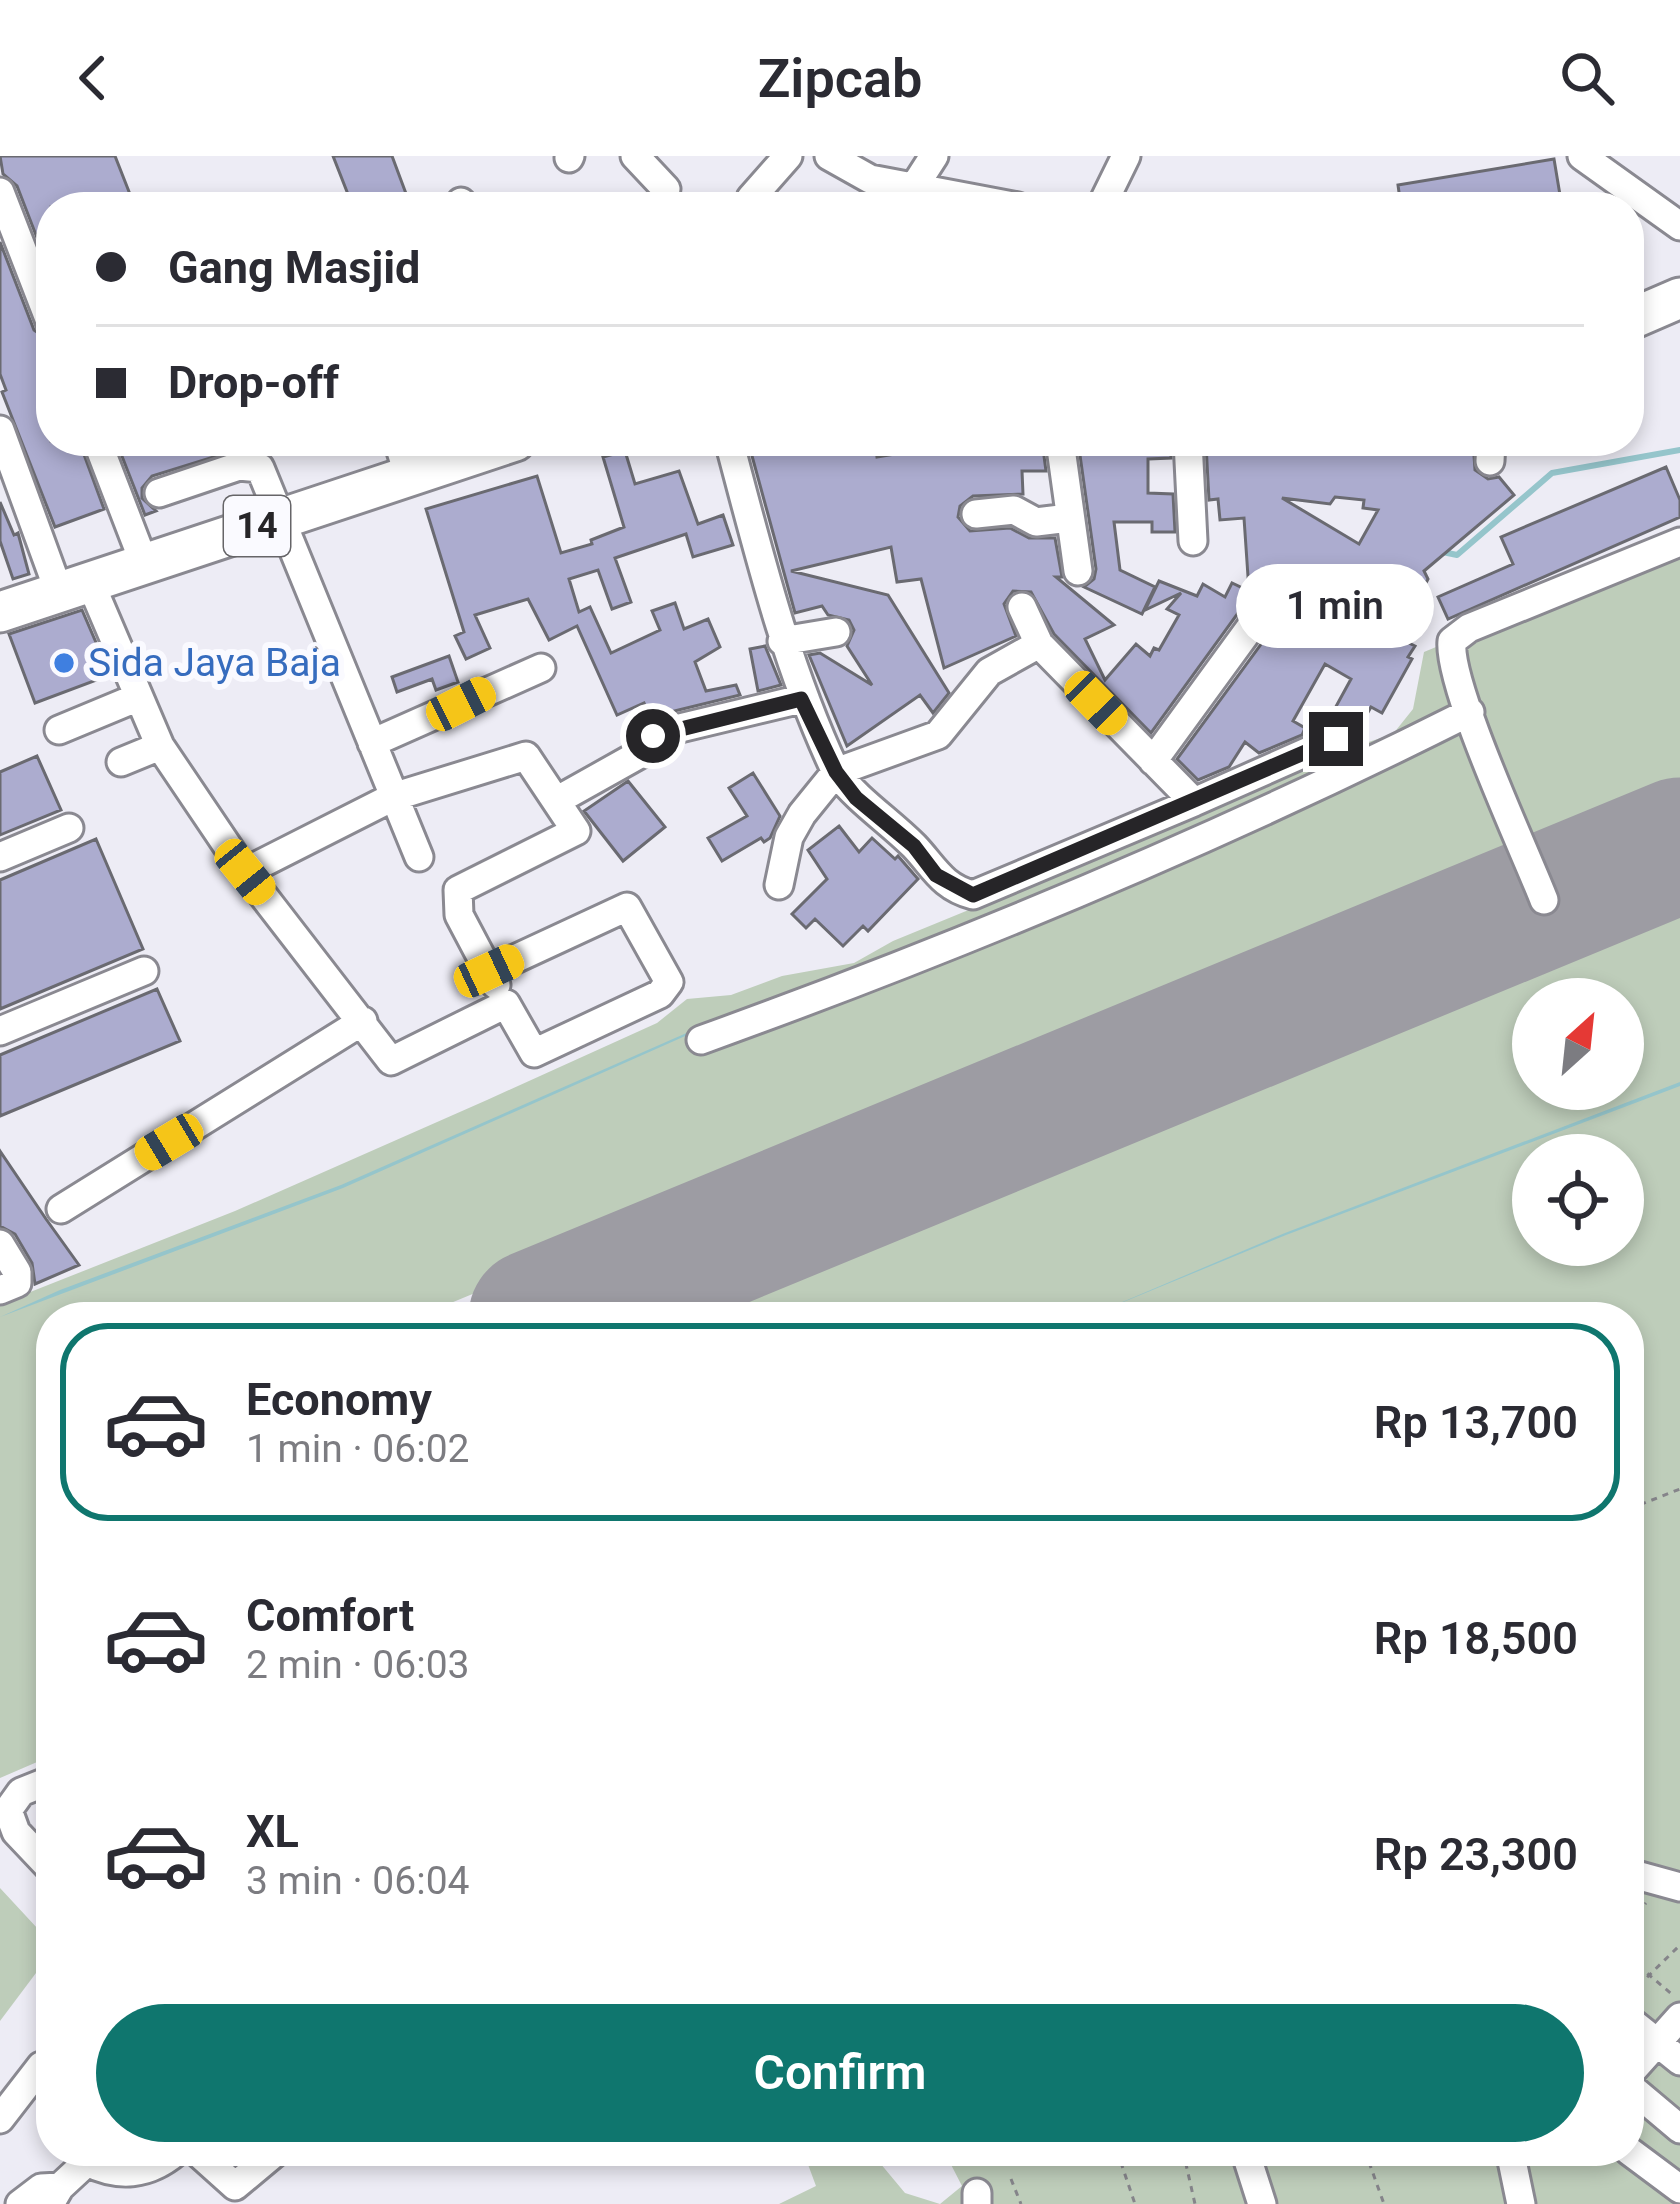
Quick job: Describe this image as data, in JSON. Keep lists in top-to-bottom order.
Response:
{
  "streets": {
    "highway": ["14"]
  },
  "places": ["Sida Jaya Baja"],
  "north": "top right",
  "page": {
    "header": "Zipcab",
    "banner": ["Gang Masjid", "Drop-off"],
    "bubble": "1 min",
    "list": [
      {
        "name": "Economy",
        "note": "1 min · 06:02",
        "value": "Rp 13,700"
      },
      {
        "name": "Comfort",
        "note": "2 min · 06:03",
        "value": "Rp 18,500"
      },
      {
        "name": "XL",
        "note": "3 min · 06:04",
        "value": "Rp 23,300"
      }
    ],
    "buttons": "Confirm"
  }
}
